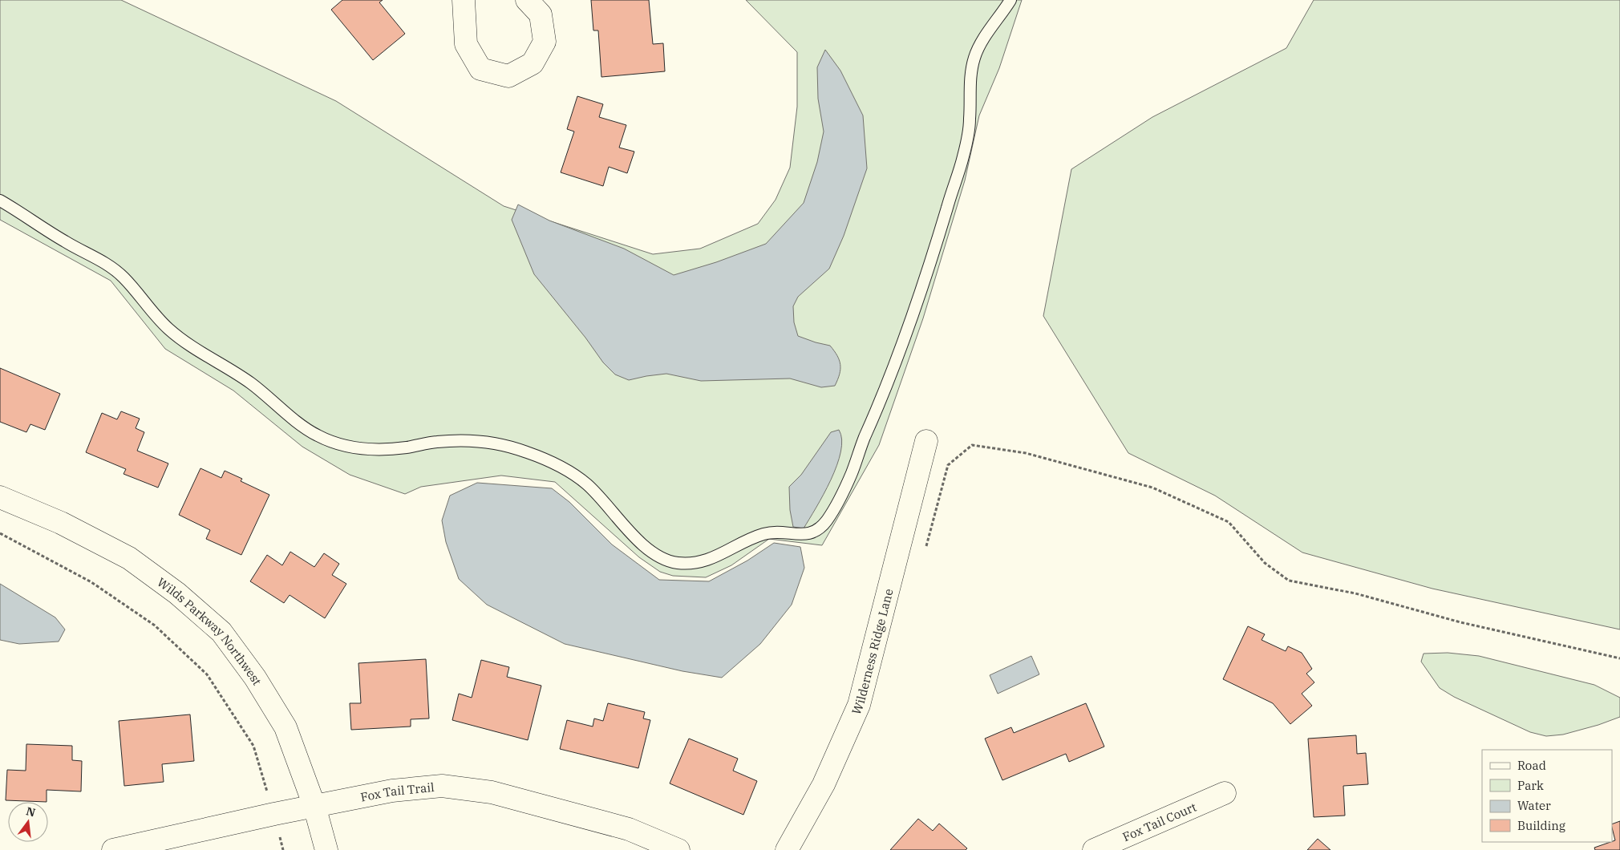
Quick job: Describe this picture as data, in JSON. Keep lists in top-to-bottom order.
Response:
{
  "streets": {
    "street": [
      "Wilds Parkway Northwest",
      "Wilderness Ridge Lane",
      "Fox Tail Trail",
      "Fox Tail Court"
    ]
  },
  "crossings": [
    ["Wilds Parkway Northwest", "Fox Tail Trail"]
  ],
  "legend": [
    "Road",
    "Park",
    "Water",
    "Building"
  ],
  "north": "top"
}
